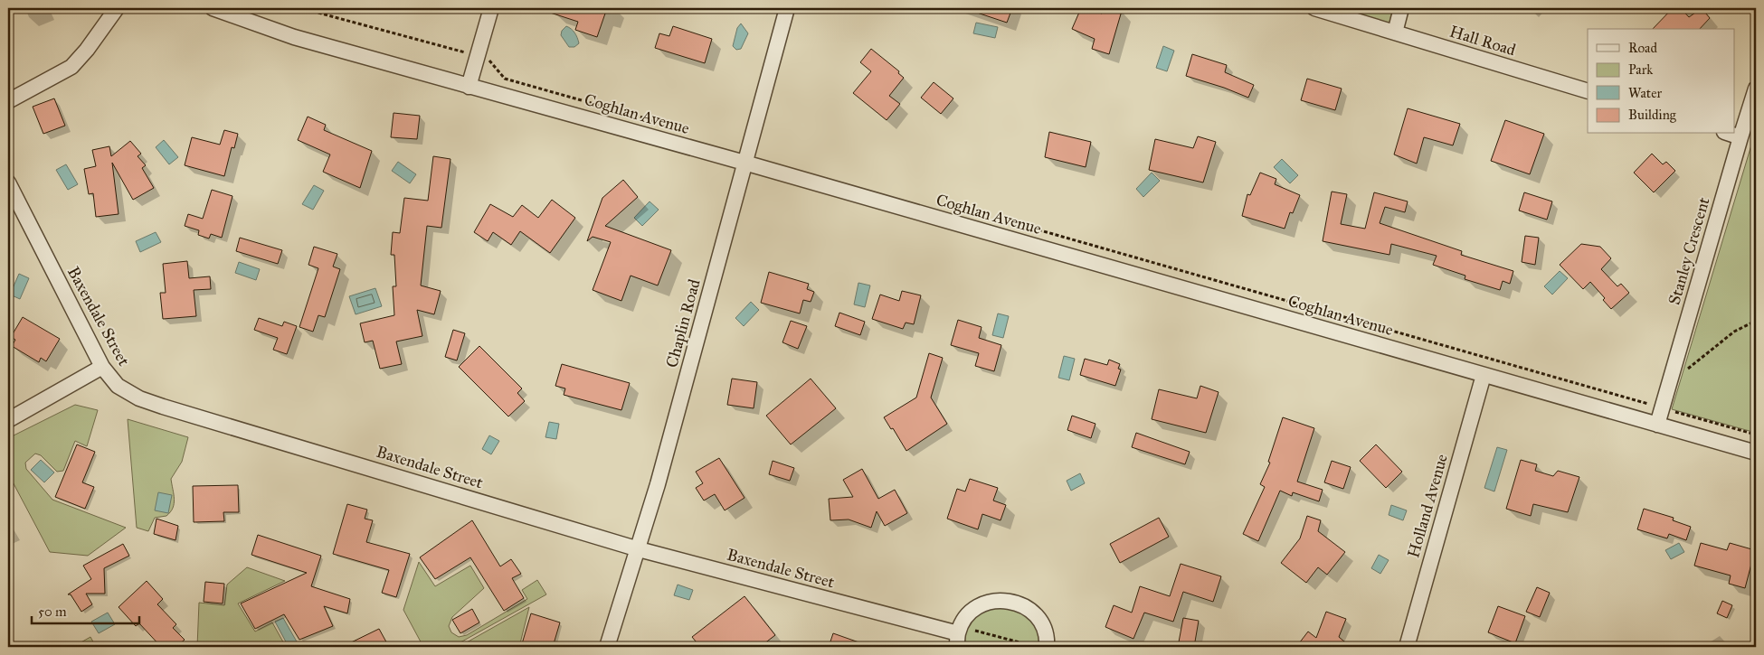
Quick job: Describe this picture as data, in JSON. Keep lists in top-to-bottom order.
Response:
{
  "streets": {
    "street": [
      "Hall Road",
      "Coghlan Avenue",
      "Stanley Crescent",
      "Baxendale Street",
      "Chaplin Road",
      "Holland Avenue"
    ]
  },
  "crossings": [
    ["Coghlan Avenue", "Stanley Crescent"],
    ["Coghlan Avenue", "Chaplin Road"],
    ["Coghlan Avenue", "Holland Avenue"],
    ["Baxendale Street", "Chaplin Road"]
  ],
  "legend": [
    "Road",
    "Park",
    "Water",
    "Building"
  ],
  "scale_bar": "50 m"
}
